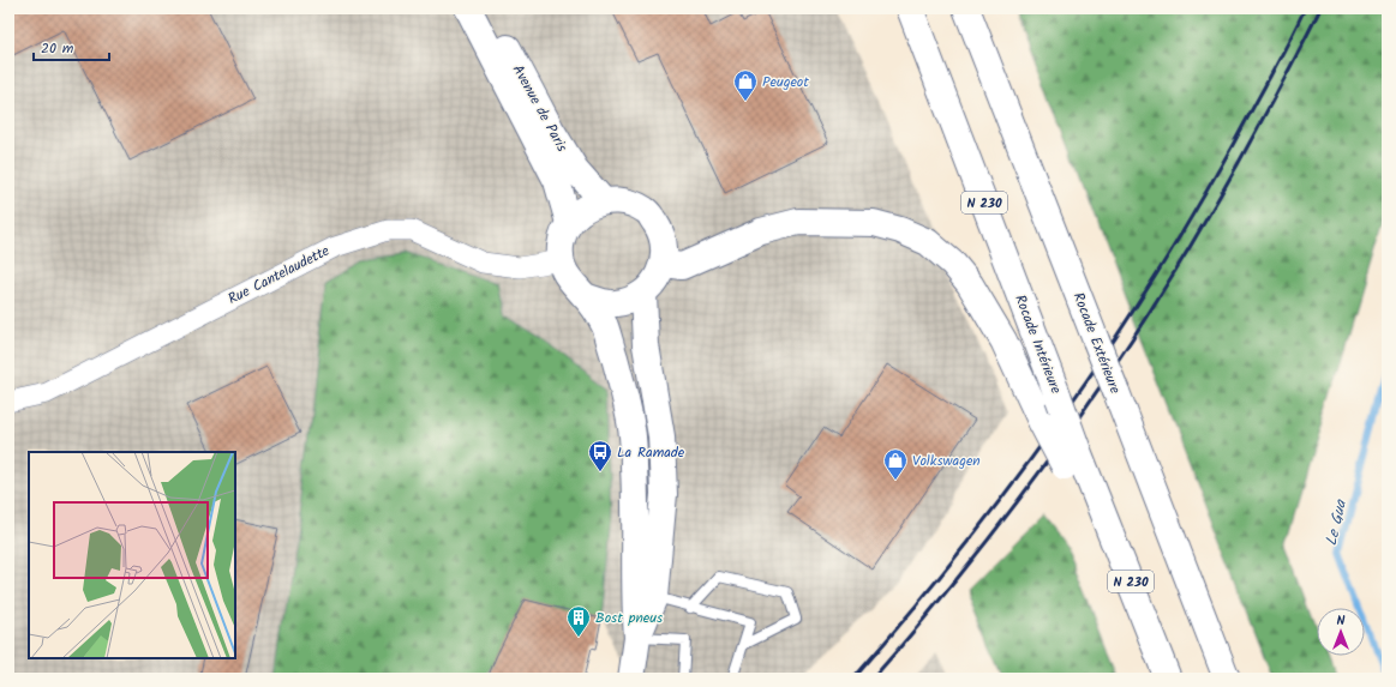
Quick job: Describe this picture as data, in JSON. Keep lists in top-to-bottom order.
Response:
{
  "streets": {
    "main road": [
      "Avenue de Paris",
      "N 230",
      "Rocade Extérieure",
      "Rocade Intérieure"
    ],
    "street": ["Rue Cantelaudette"]
  },
  "crossings": [
    ["Avenue de Paris", "Rue Cantelaudette"],
    ["N 230", "Rocade Intérieure"]
  ],
  "water": ["Le Gua"],
  "places": {
    "shop": ["Peugeot", "Volkswagen"],
    "bus stop": ["La Ramade"],
    "building": ["Bost pneus"]
  },
  "scale_bar": "20 m",
  "north": "top"
}
